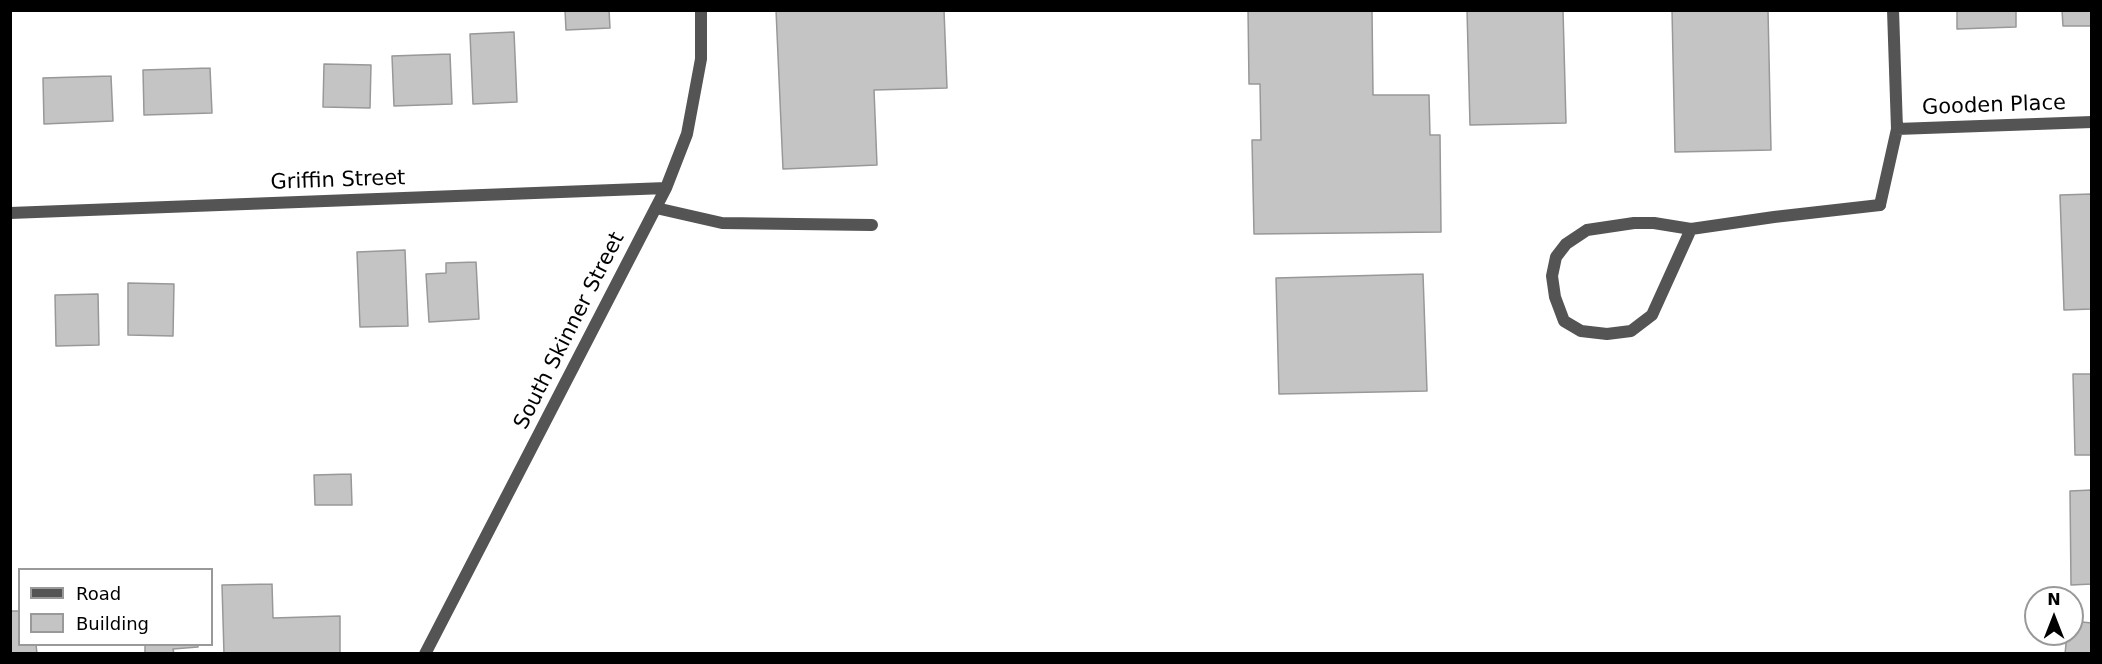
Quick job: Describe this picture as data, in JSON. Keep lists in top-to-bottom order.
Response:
{
  "streets": {
    "street": ["Gooden Place", "Griffin Street", "South Skinner Street"]
  },
  "crossings": [
    ["Griffin Street", "South Skinner Street"]
  ],
  "legend": ["Road", "Building"],
  "north": "top"
}
